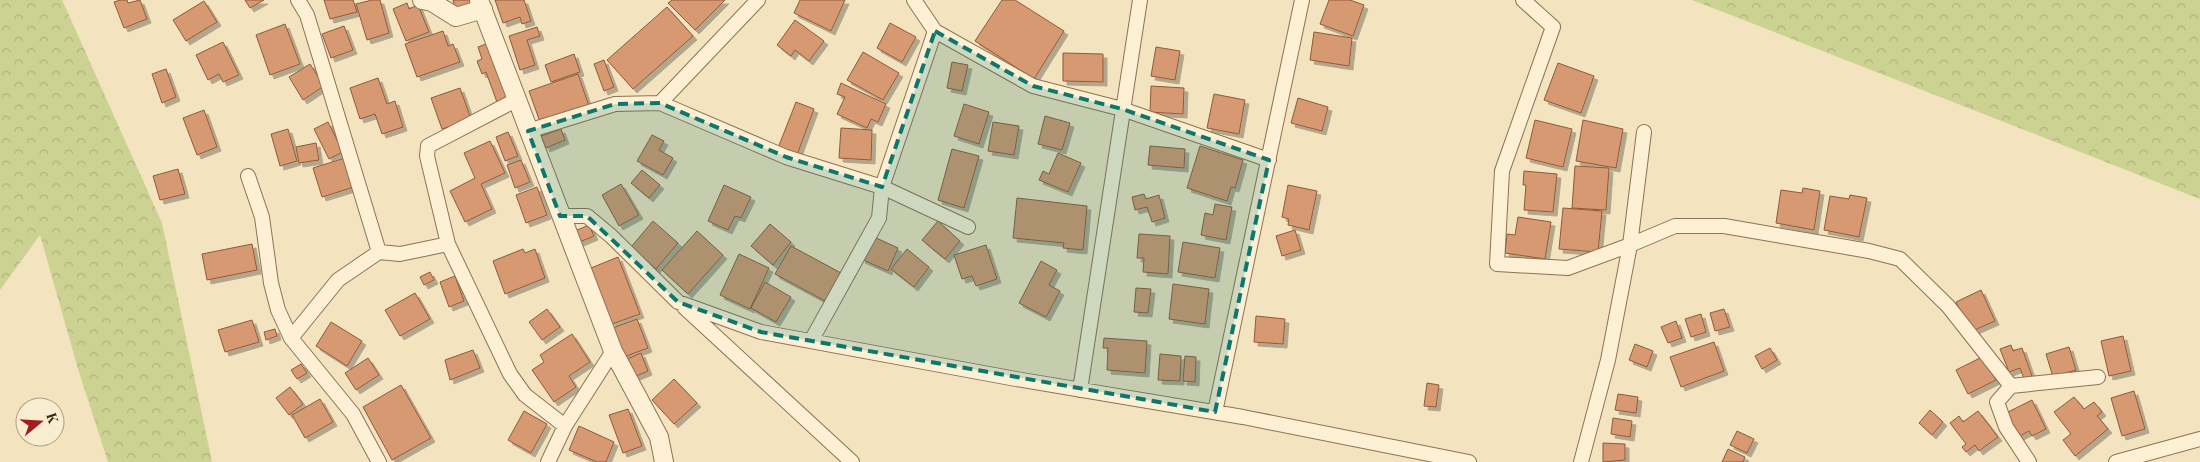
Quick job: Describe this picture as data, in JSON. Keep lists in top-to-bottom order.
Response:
{
  "north": "right"
}
